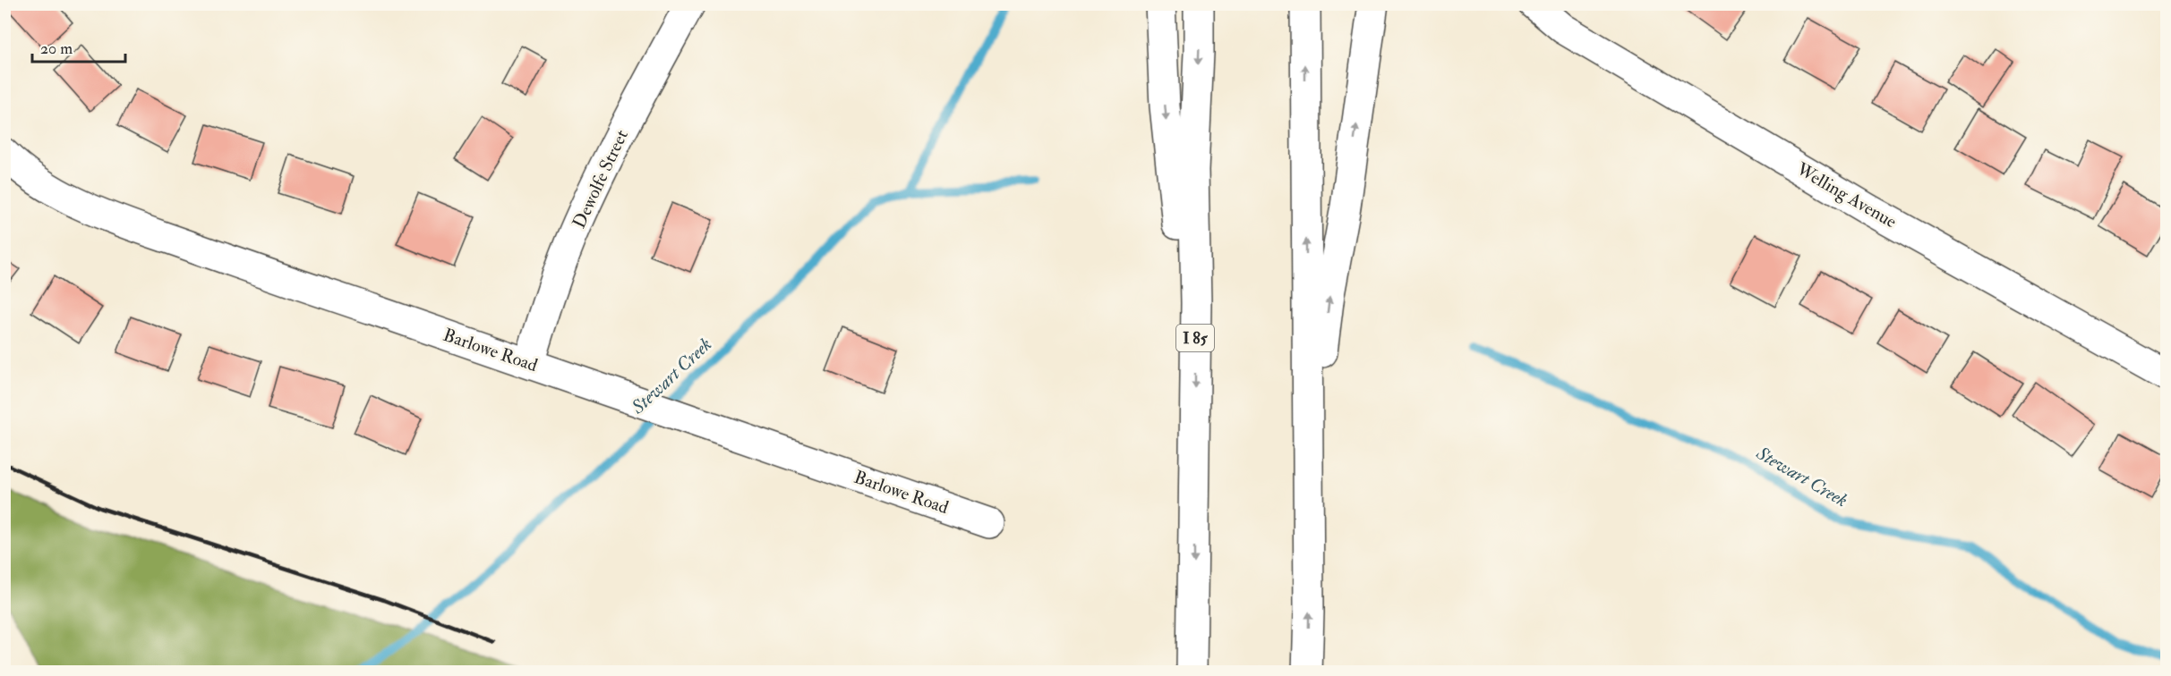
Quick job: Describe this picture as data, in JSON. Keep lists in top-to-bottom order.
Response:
{
  "streets": {
    "main road": [
      "Dewolfe Street",
      "Welling Avenue",
      "I 85",
      "Barlowe Road"
    ]
  },
  "crossings": [
    ["Dewolfe Street", "Barlowe Road"]
  ],
  "water": ["Stewart Creek"],
  "scale_bar": "20 m"
}
